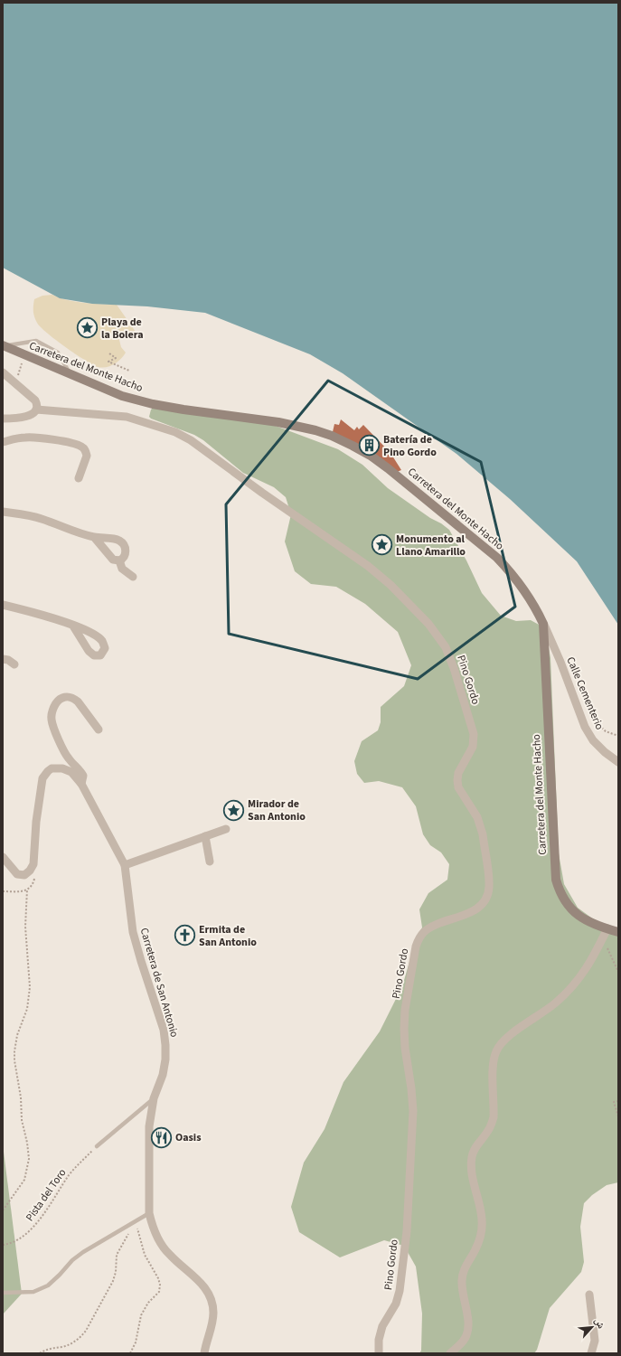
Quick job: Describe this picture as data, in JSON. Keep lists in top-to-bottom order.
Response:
{
  "streets": {
    "main road": ["Carretera del Monte Hacho"],
    "street": ["Pino Gordo", "Calle Cementerio", "Carretera de San Antonio"],
    "path": ["Pista del Toro"]
  },
  "crossings": [
    ["Carretera del Monte Hacho", "Calle Cementerio"]
  ],
  "places": {
    "place": ["Playa de la Bolera", "Monumento al Llano Amarillo", "Mirador de San Antonio"],
    "building": ["Batería de Pino Gordo"],
    "church": ["Ermita de San Antonio"],
    "restaurant": ["Oasis"]
  },
  "north": "top right"
}
